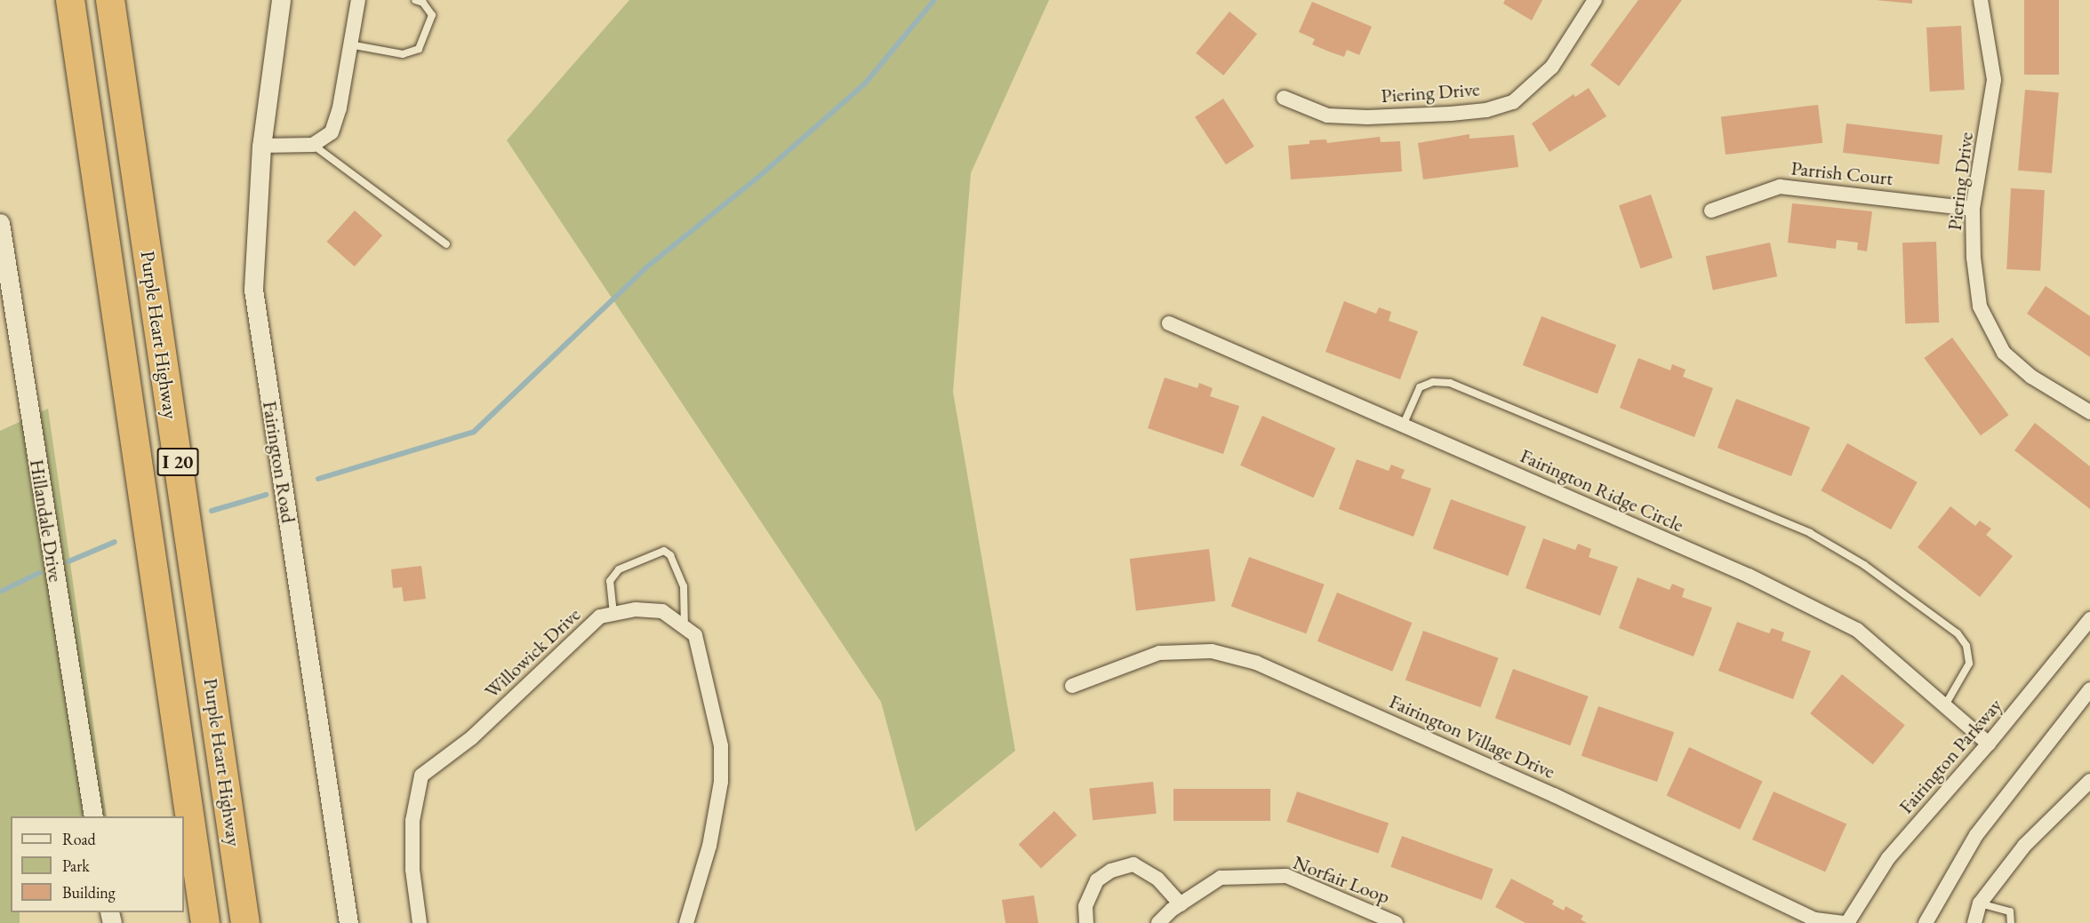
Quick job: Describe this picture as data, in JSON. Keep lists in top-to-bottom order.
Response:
{
  "streets": {
    "highway": ["Purple Heart Highway", "I 20"],
    "street": [
      "Piering Drive",
      "Parrish Court",
      "Fairington Road",
      "Fairington Ridge Circle",
      "Hillandale Drive",
      "Willowick Drive",
      "Fairington Village Drive",
      "Fairington Parkway",
      "Norfair Loop"
    ]
  },
  "crossings": [
    ["Piering Drive", "Parrish Court"],
    ["Fairington Ridge Circle", "Fairington Parkway"],
    ["Fairington Village Drive", "Fairington Parkway"]
  ],
  "legend": ["Road", "Park", "Building"]
}
